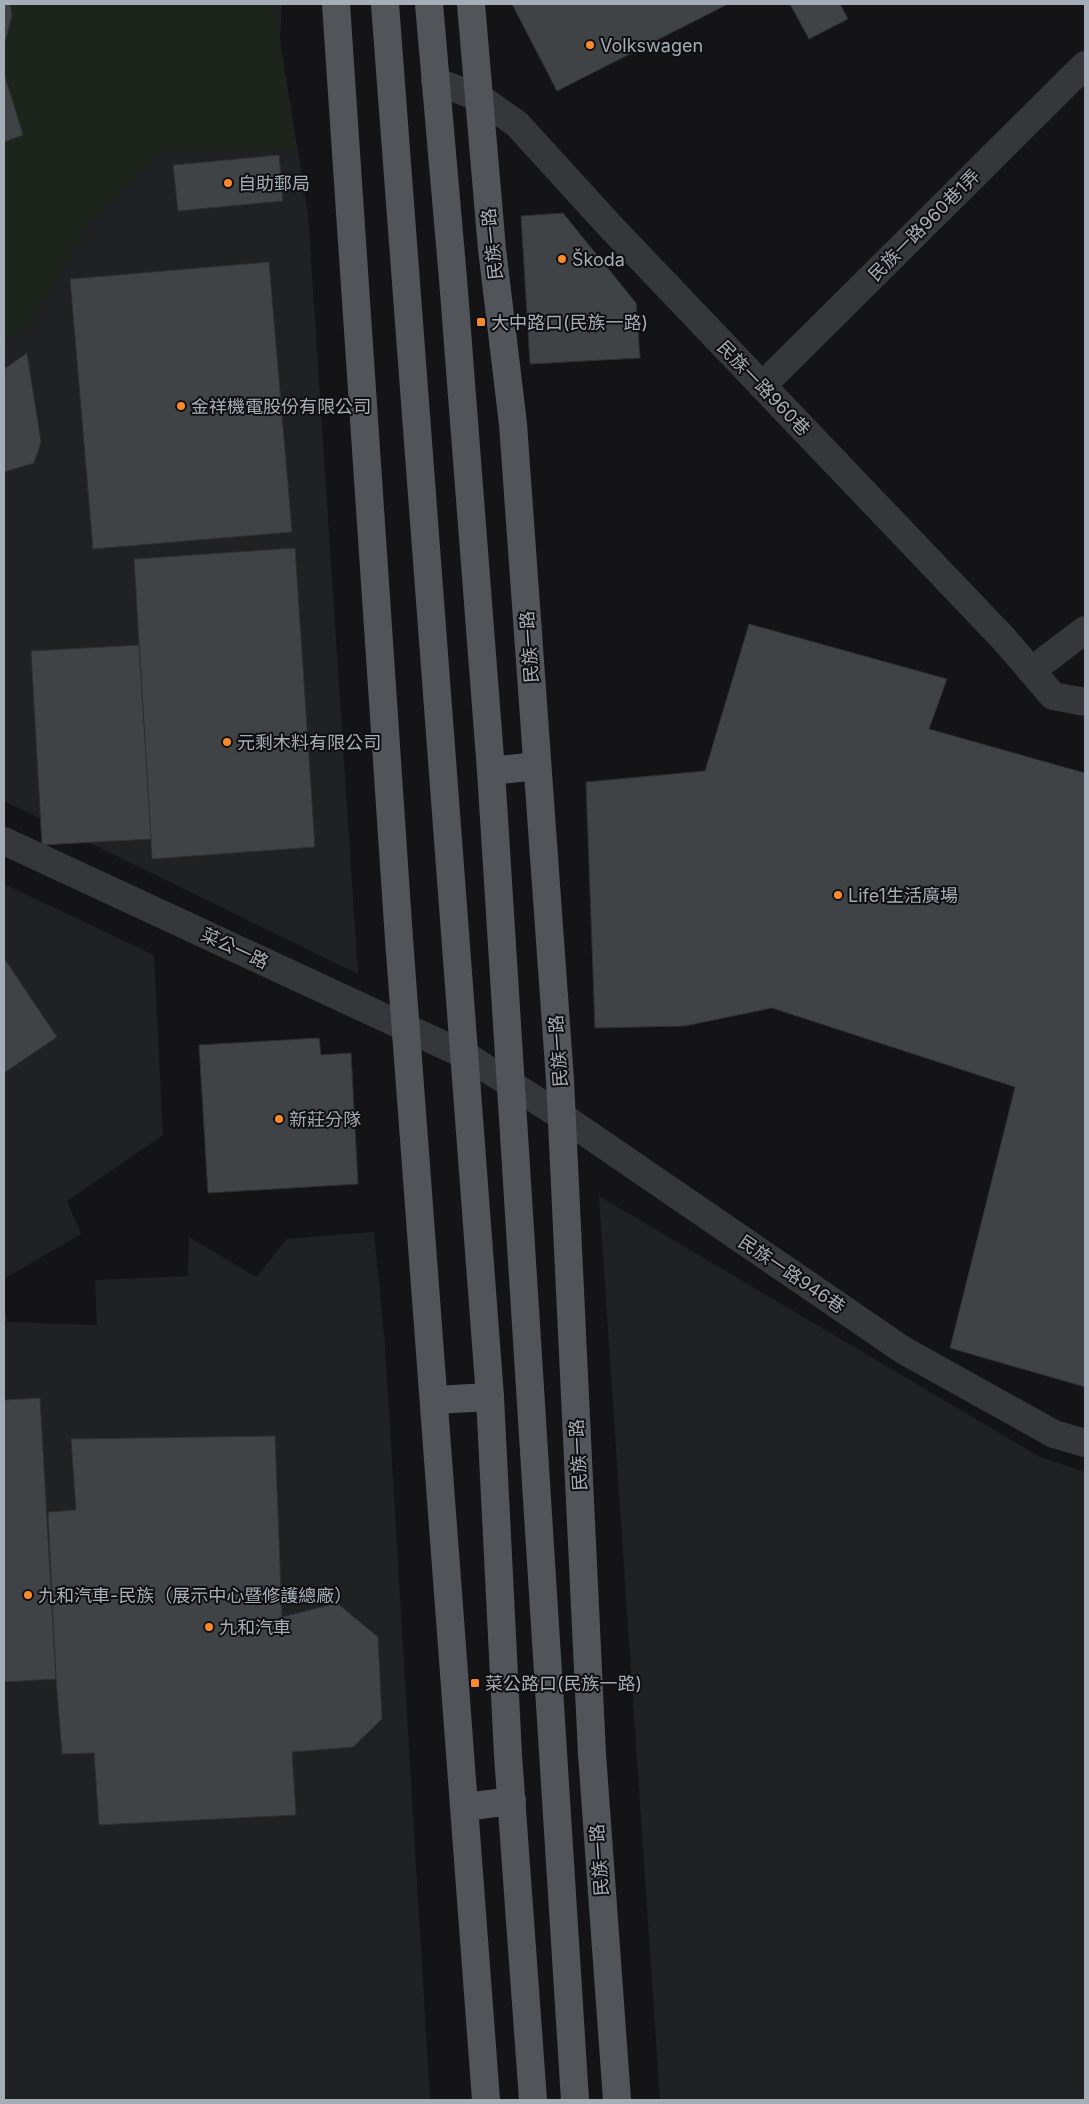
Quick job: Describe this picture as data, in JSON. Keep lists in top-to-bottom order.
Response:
{
  "streets": {
    "main road": ["民族一路"],
    "street": [
      "民族一路960巷1弄",
      "民族一路960巷",
      "菜公一路",
      "民族一路946巷"
    ]
  },
  "crossings": [
    ["民族一路960巷1弄", "民族一路960巷"],
    ["民族一路", "民族一路960巷"],
    ["民族一路", "民族一路946巷"],
    ["菜公一路", "民族一路946巷"]
  ],
  "places": {
    "other": [
      "Volkswagen",
      "自助郵局",
      "Škoda",
      "金祥機電股份有限公司",
      "元剩木料有限公司",
      "Life1生活廣場",
      "新莊分隊",
      "九和汽車-民族（展示中心暨修護總廠）",
      "九和汽車"
    ],
    "transit": ["大中路口(民族一路)", "菜公路口(民族一路)"]
  }
}
